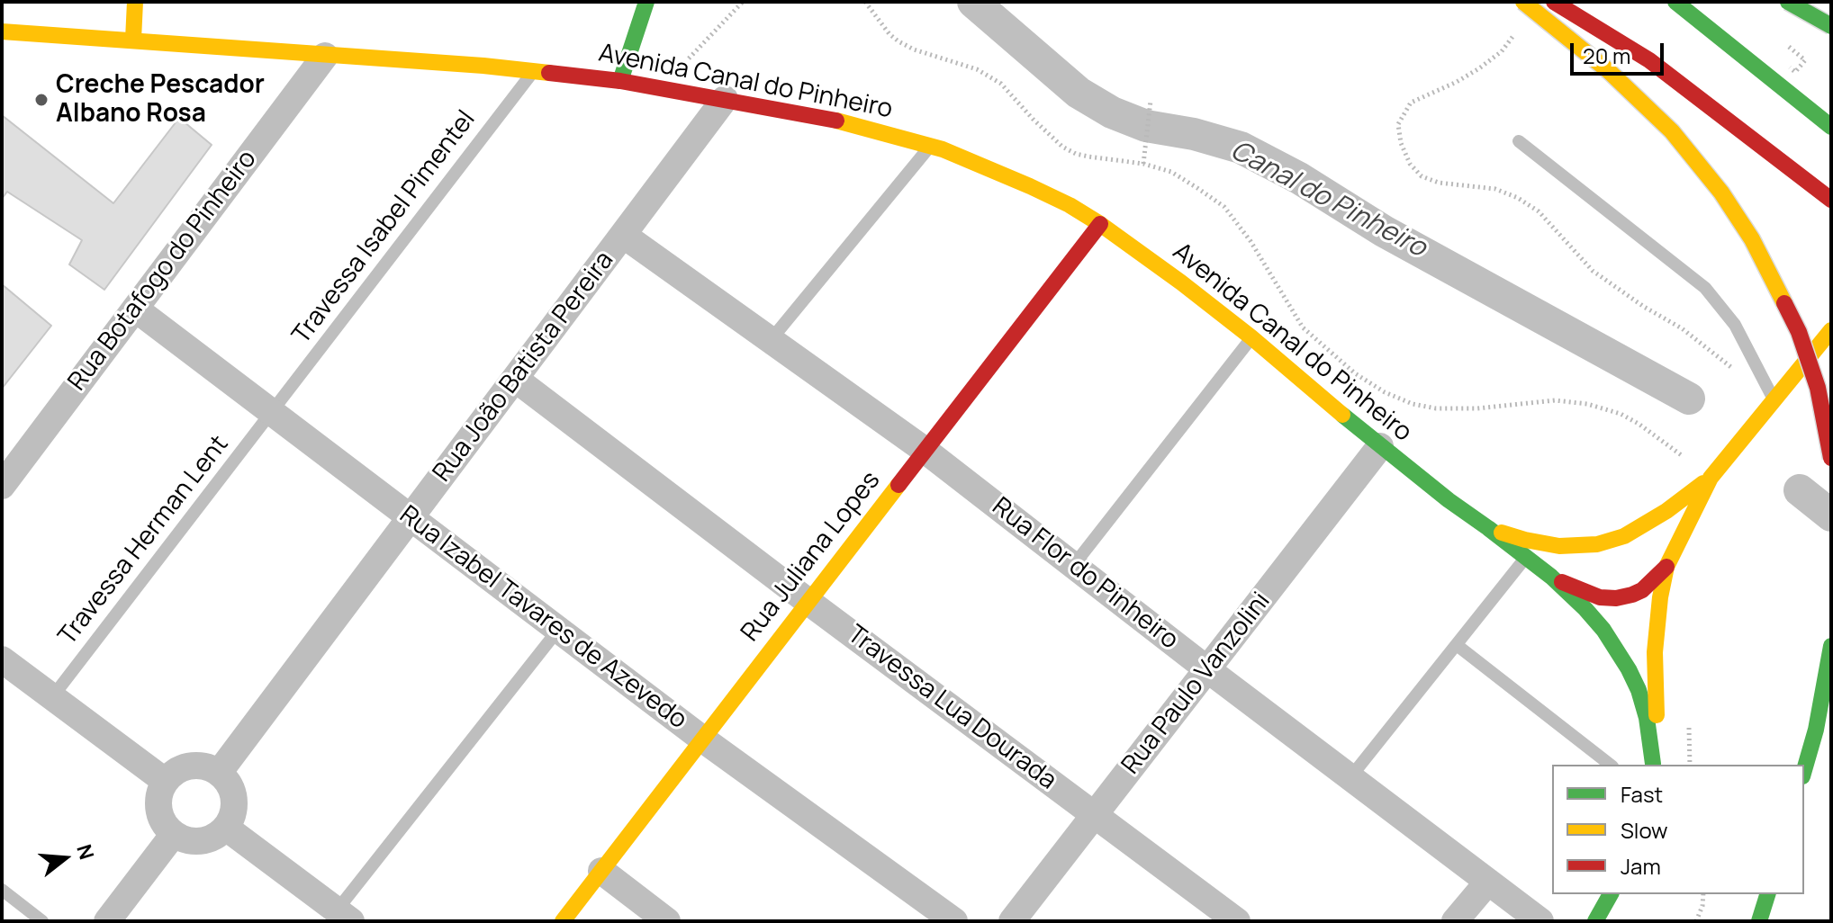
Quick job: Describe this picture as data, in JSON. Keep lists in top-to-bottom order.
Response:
{
  "streets": {
    "main road": ["Avenida Canal do Pinheiro", "Rua Juliana Lopes"],
    "street": [
      "Rua Botafogo do Pinheiro",
      "Rua João Batista Pereira",
      "Rua Flor do Pinheiro",
      "Rua Izabel Tavares de Azevedo",
      "Rua Paulo Vanzolini",
      "Travessa Lua Dourada"
    ],
    "lane": ["Travessa Isabel Pimentel", "Travessa Herman Lent"]
  },
  "crossings": [
    ["Avenida Canal do Pinheiro", "Travessa Isabel Pimentel"],
    ["Avenida Canal do Pinheiro", "Rua Botafogo do Pinheiro"],
    ["Avenida Canal do Pinheiro", "Rua João Batista Pereira"],
    ["Avenida Canal do Pinheiro", "Rua Juliana Lopes"],
    ["Avenida Canal do Pinheiro", "Rua Paulo Vanzolini"],
    ["Travessa Isabel Pimentel", "Travessa Herman Lent"],
    ["Travessa Isabel Pimentel", "Rua Izabel Tavares de Azevedo"],
    ["Rua Botafogo do Pinheiro", "Rua Izabel Tavares de Azevedo"],
    ["Rua João Batista Pereira", "Rua Flor do Pinheiro"],
    ["Rua João Batista Pereira", "Rua Izabel Tavares de Azevedo"],
    ["Rua João Batista Pereira", "Travessa Lua Dourada"],
    ["Travessa Herman Lent", "Rua Izabel Tavares de Azevedo"],
    ["Rua Juliana Lopes", "Rua Flor do Pinheiro"],
    ["Rua Juliana Lopes", "Rua Izabel Tavares de Azevedo"],
    ["Rua Juliana Lopes", "Travessa Lua Dourada"],
    ["Rua Flor do Pinheiro", "Rua Paulo Vanzolini"],
    ["Rua Paulo Vanzolini", "Travessa Lua Dourada"]
  ],
  "water": ["Canal do Pinheiro"],
  "places": ["Creche Pescador Albano Rosa"],
  "legend": ["Fast", "Slow", "Jam"],
  "scale_bar": "20 m",
  "north": "right"
}
